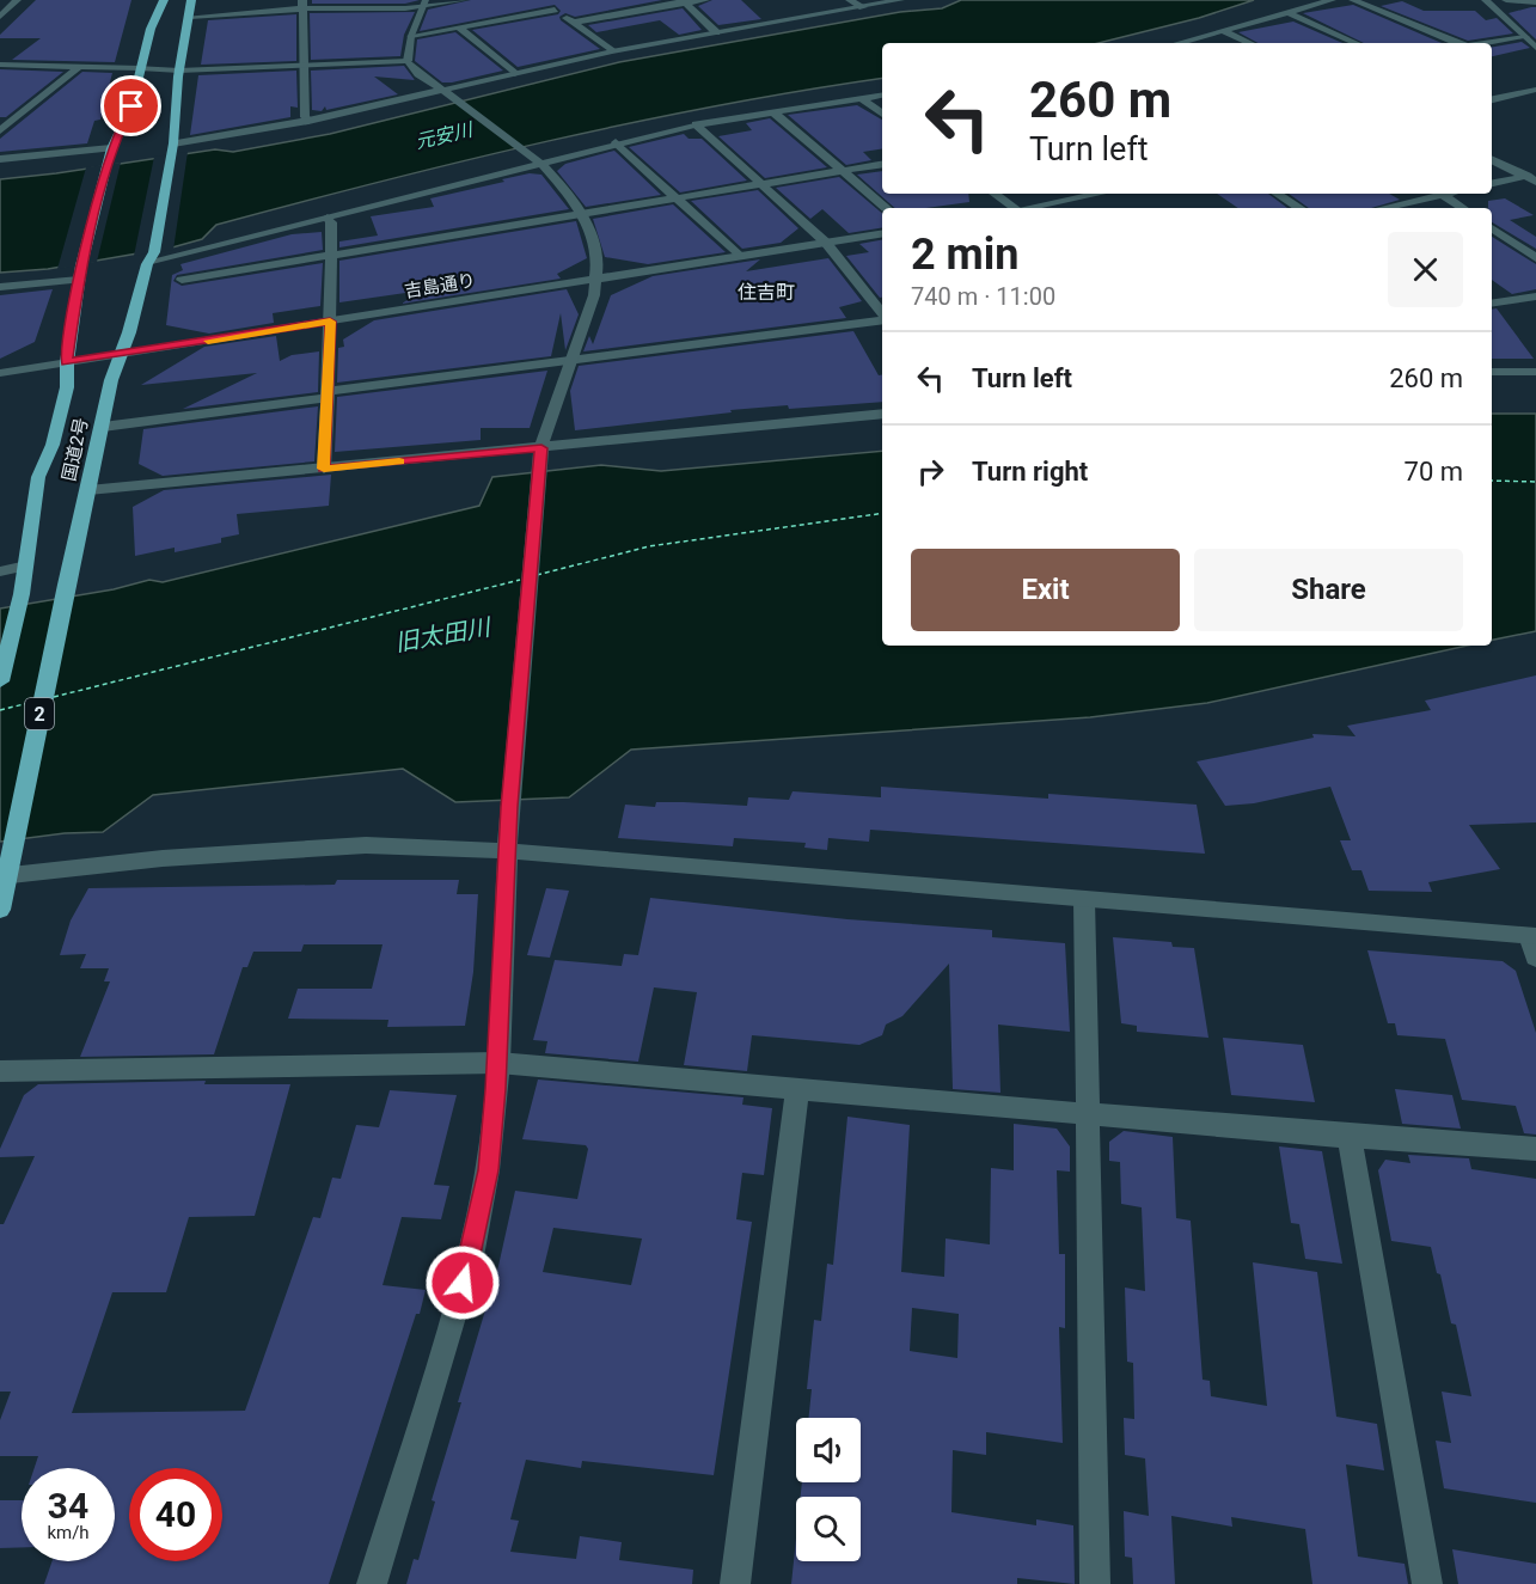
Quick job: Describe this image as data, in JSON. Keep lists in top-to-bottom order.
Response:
{
  "streets": {
    "highway": ["国道2号", "2"],
    "street": ["吉島通り"]
  },
  "crossings": [
    ["吉島通り", "国道2号"]
  ],
  "districts": ["住吉町"],
  "water": ["元安川", "旧太田川"],
  "page": {
    "turn": ["260 m", "Turn left"],
    "heading": ["2 min", "740 m · 11:00"],
    "list": [
      {
        "name": "Turn left",
        "value": "260 m"
      },
      {
        "name": "Turn right",
        "value": "70 m"
      }
    ],
    "buttons": ["Exit", "Share"],
    "speed": "34 km/h",
    "limit": "40"
  }
}
